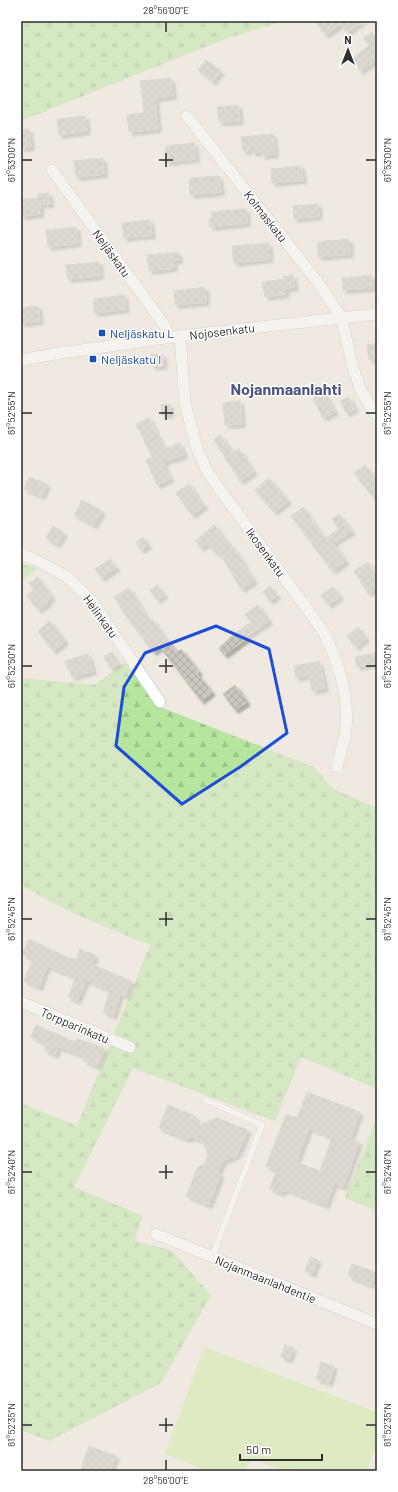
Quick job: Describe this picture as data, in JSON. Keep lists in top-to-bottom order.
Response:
{
  "streets": {
    "street": [
      "Kolmaskatu",
      "Neljäskatu",
      "Nojosenkatu",
      "Ikosenkatu",
      "Helinkatu",
      "Torpparinkatu",
      "Nojanmaanlahdentie"
    ]
  },
  "crossings": [
    ["Kolmaskatu", "Nojosenkatu"],
    ["Neljäskatu", "Nojosenkatu"],
    ["Nojosenkatu", "Ikosenkatu"]
  ],
  "districts": ["Nojanmaanlahti"],
  "places": {
    "transit": ["Neljäskatu L", "Neljäskatu I"]
  },
  "scale_bar": "50 m",
  "north": "top",
  "coordinates": [
    "28°56'00\"E",
    "61°53'00\"N",
    "61°52'55\"N",
    "61°52'50\"N",
    "61°52'45\"N",
    "61°52'40\"N",
    "61°52'35\"N"
  ]
}
